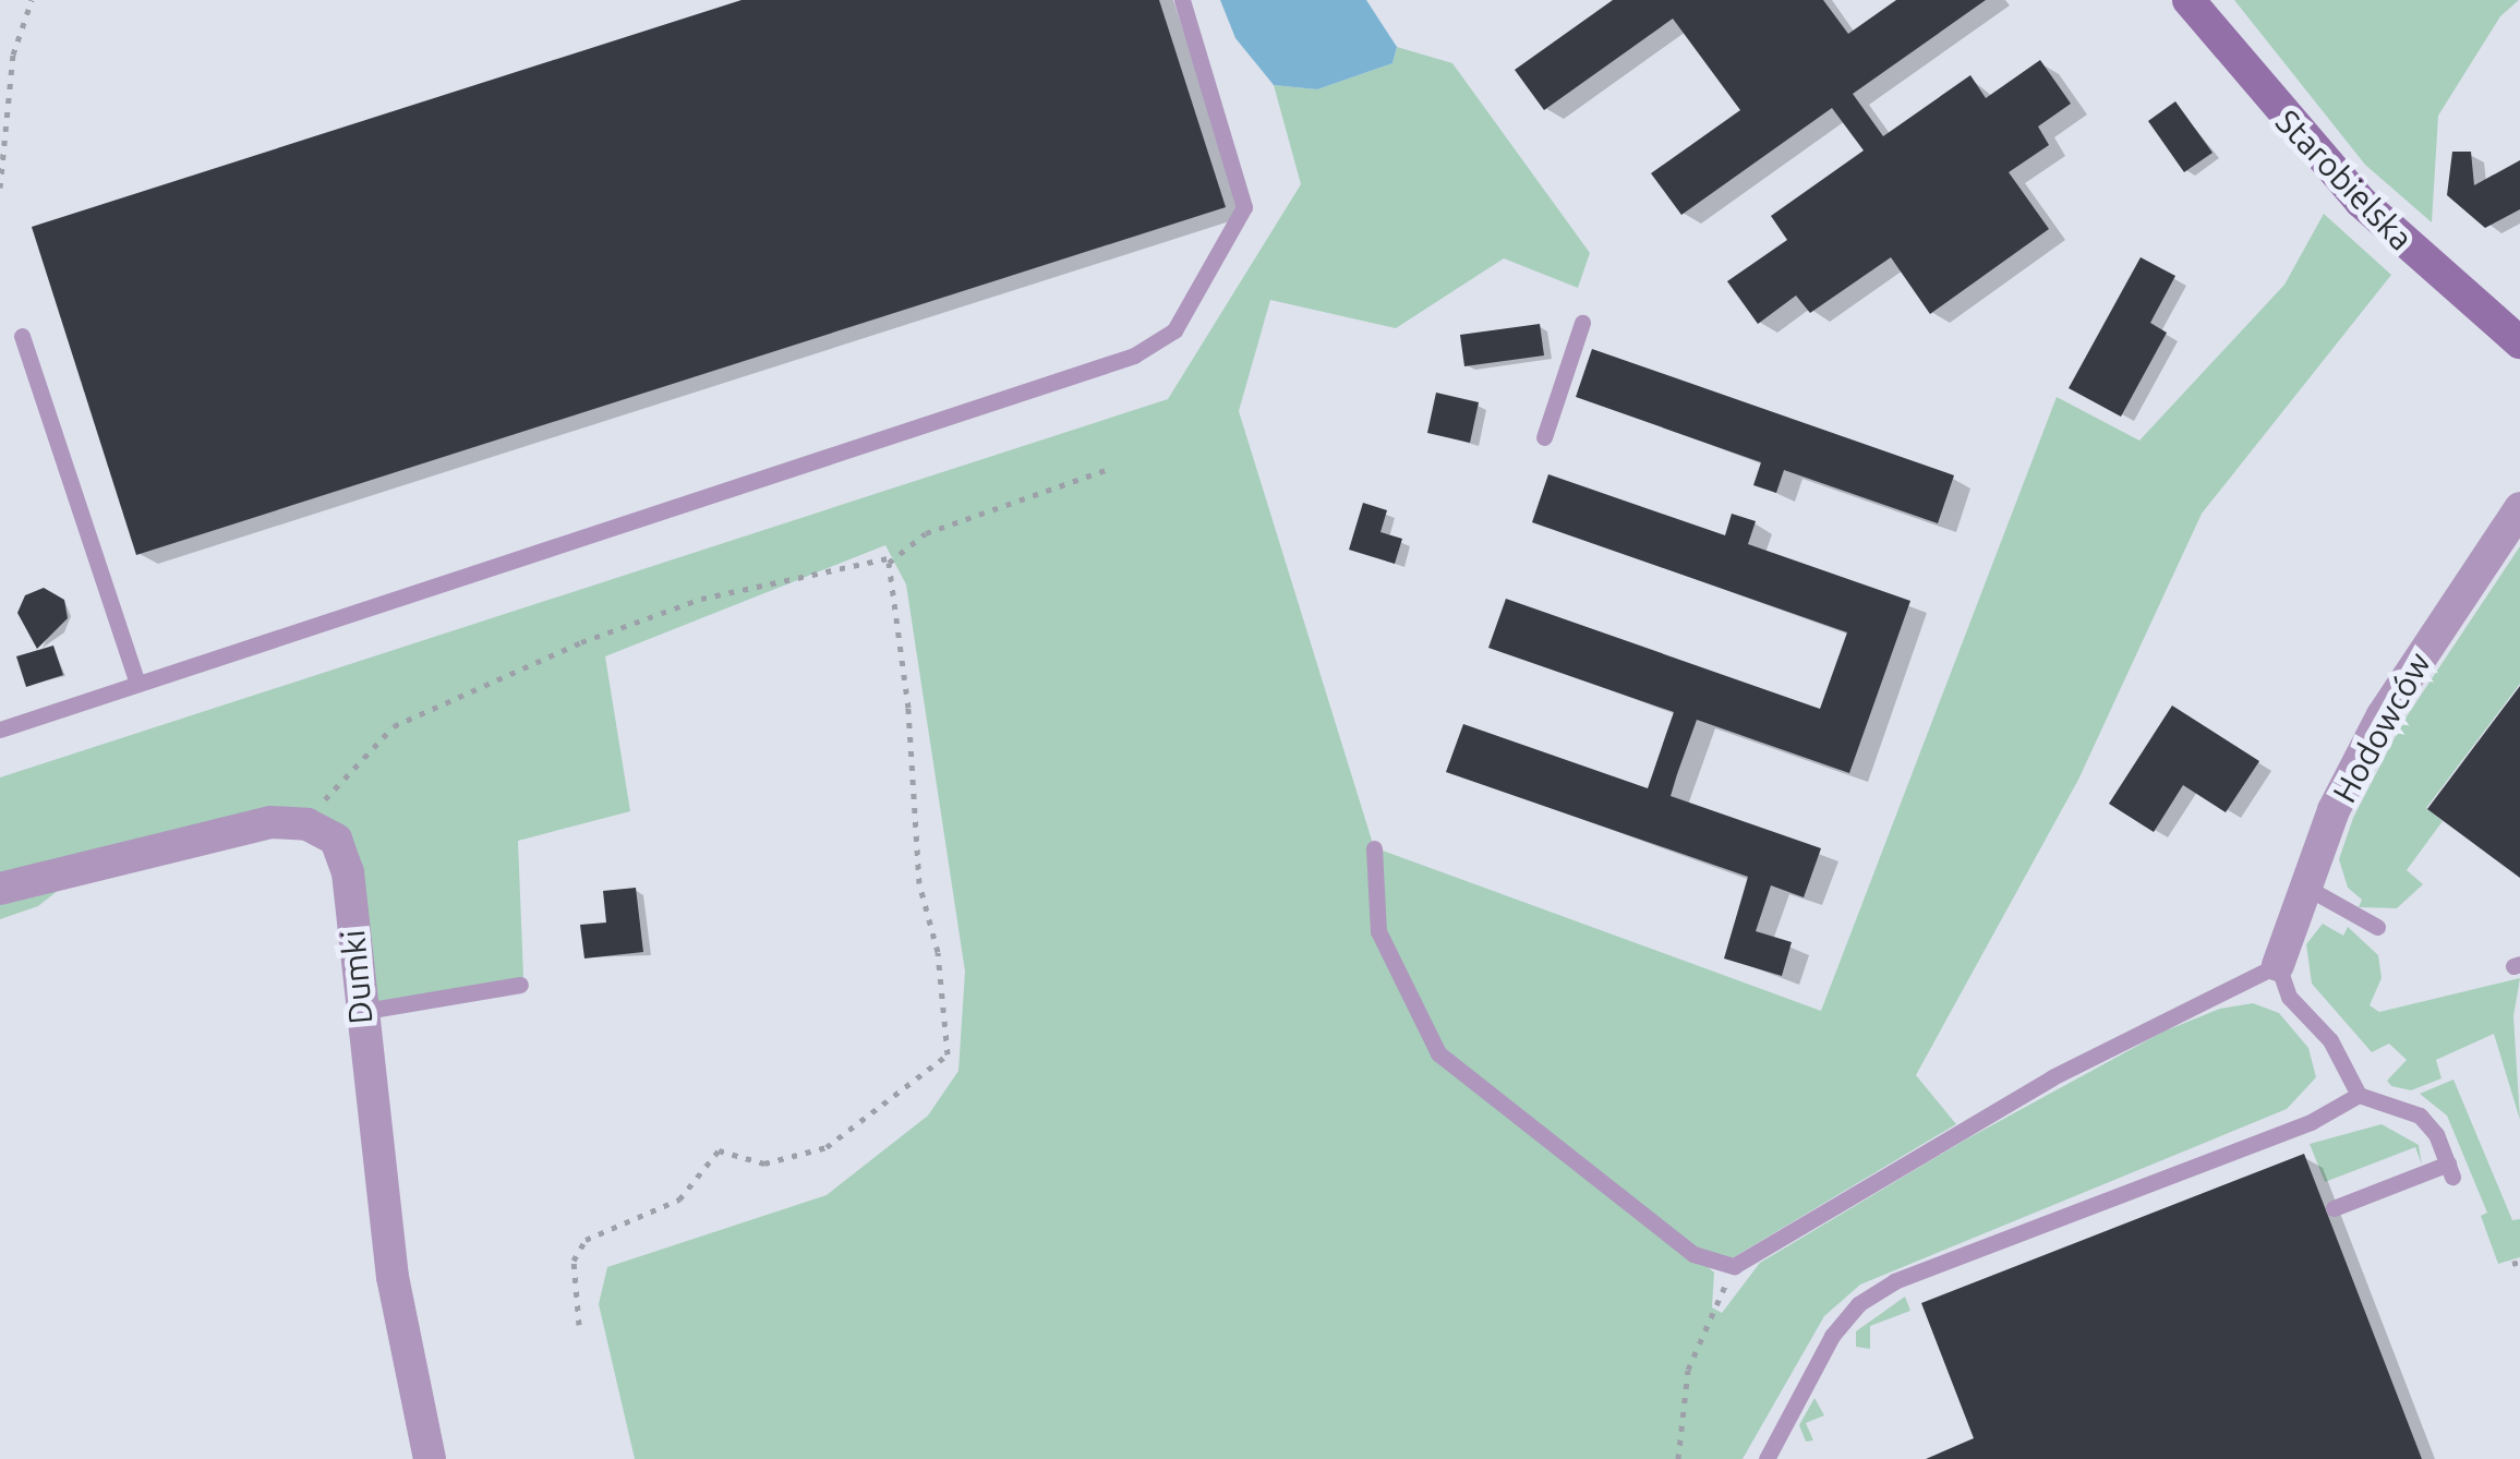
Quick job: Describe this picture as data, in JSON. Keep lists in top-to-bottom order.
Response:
{
  "streets": {
    "street": ["Starobielska", "Hodowców", "Dumki"]
  }
}
